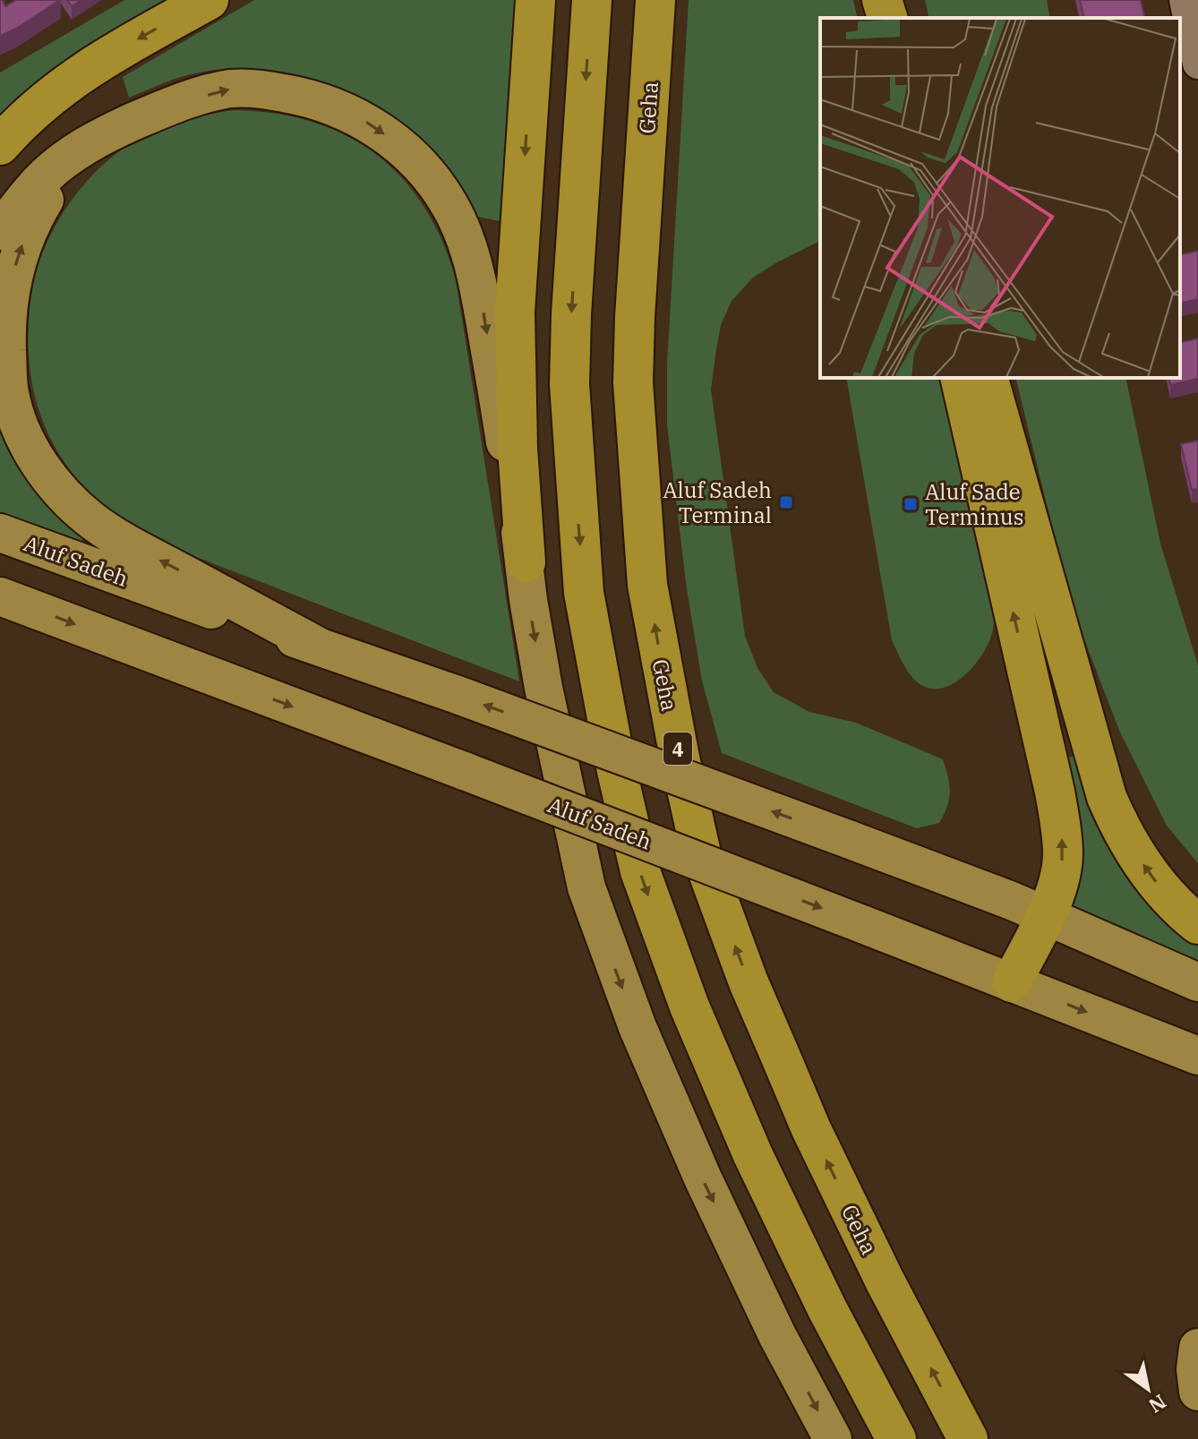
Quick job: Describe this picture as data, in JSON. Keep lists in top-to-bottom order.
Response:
{
  "streets": {
    "highway": ["Geha", "4"],
    "main road": ["Aluf Sadeh"]
  },
  "places": {
    "transit": ["Aluf Sadeh Terminal", "Aluf Sade Terminus"]
  },
  "north": "bottom right"
}
